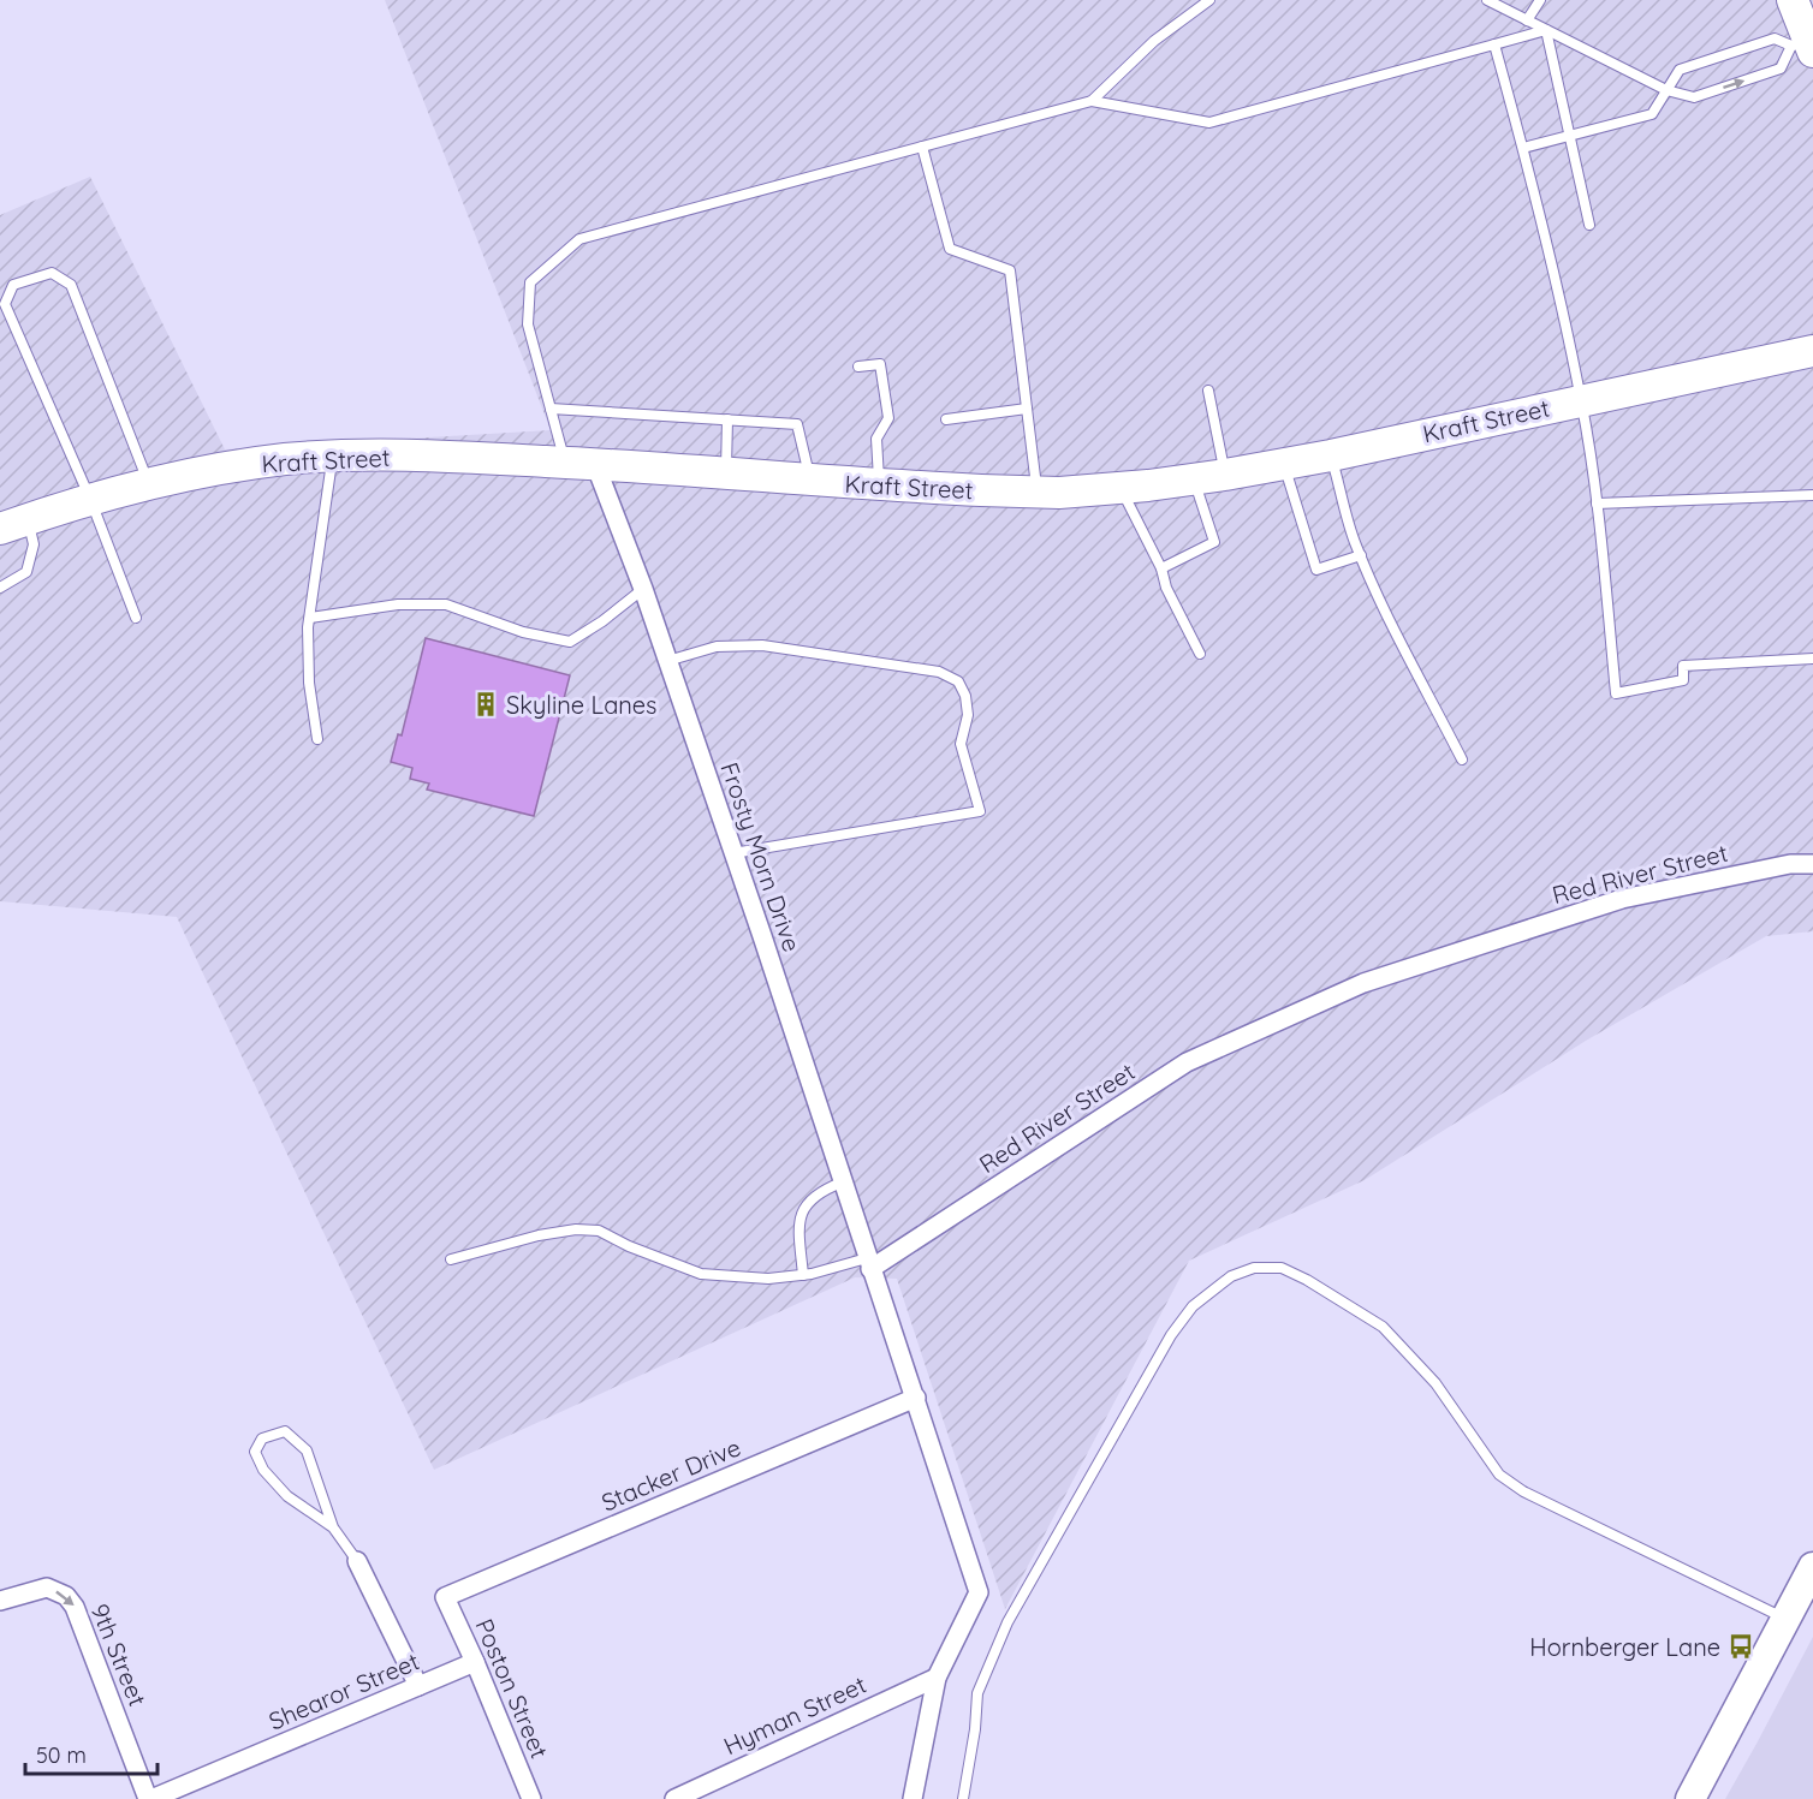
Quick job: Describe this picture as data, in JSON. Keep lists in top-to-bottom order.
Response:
{
  "streets": {
    "highway": ["Kraft Street"],
    "street": [
      "Frosty Morn Drive",
      "Red River Street",
      "Stacker Drive",
      "9th Street",
      "Poston Street",
      "Shearor Street",
      "Hyman Street"
    ]
  },
  "crossings": [
    ["Kraft Street", "Frosty Morn Drive"],
    ["Frosty Morn Drive", "Red River Street"],
    ["Stacker Drive", "Poston Street"],
    ["9th Street", "Shearor Street"],
    ["Poston Street", "Shearor Street"]
  ],
  "one_way": ["9th Street"],
  "places": {
    "building": ["Skyline Lanes"],
    "bus stop": ["Hornberger Lane"]
  },
  "scale_bar": "50 m"
}
